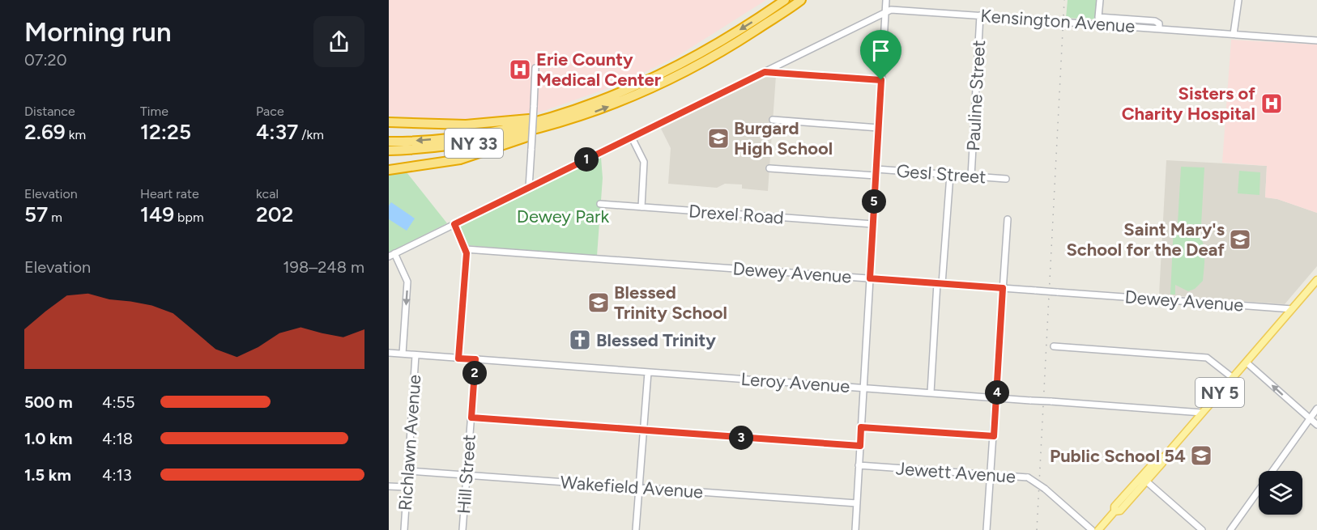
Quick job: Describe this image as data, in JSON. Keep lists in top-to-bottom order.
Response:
{
  "streets": {
    "highway": ["NY 33"],
    "main road": ["NY 5"],
    "street": [
      "Kensington Avenue",
      "Pauline Street",
      "Gesl Street",
      "Drexel Road",
      "Dewey Avenue",
      "Leroy Avenue",
      "Richlawn Avenue",
      "Jewett Avenue",
      "Hill Street",
      "Wakefield Avenue"
    ]
  },
  "crossings": [
    ["Kensington Avenue", "Pauline Street"],
    ["Pauline Street", "Gesl Street"],
    ["Dewey Avenue", "NY 5"],
    ["Leroy Avenue", "NY 5"],
    ["Leroy Avenue", "Richlawn Avenue"],
    ["Leroy Avenue", "Hill Street"],
    ["Richlawn Avenue", "Wakefield Avenue"],
    ["Hill Street", "Wakefield Avenue"]
  ],
  "parks": ["Dewey Park"],
  "places": {
    "hospital": ["Erie County Medical Center", "Sisters of Charity Hospital"],
    "school or university": [
      "Burgard High School",
      "Saint Mary's School for the Deaf",
      "Blessed Trinity School",
      "Public School 54"
    ],
    "church": ["Blessed Trinity"]
  },
  "page": {
    "heading": ["Morning run", "07:20"],
    "stats": [
      ["Distance", "2.69 km"],
      ["Time", "12:25"],
      ["Pace", "4:37 /km"],
      ["Elevation", "57 m"],
      ["Heart rate", "149 bpm"],
      ["kcal", "202"]
    ],
    "pins": [
      "1",
      "5",
      "2",
      "4",
      "3"
    ],
    "chart": ["Elevation", "198–248 m"],
    "list": [
      {
        "name": "500 m",
        "note": "4:55"
      },
      {
        "name": "1.0 km",
        "note": "4:18"
      },
      {
        "name": "1.5 km",
        "note": "4:13"
      }
    ]
  }
}
